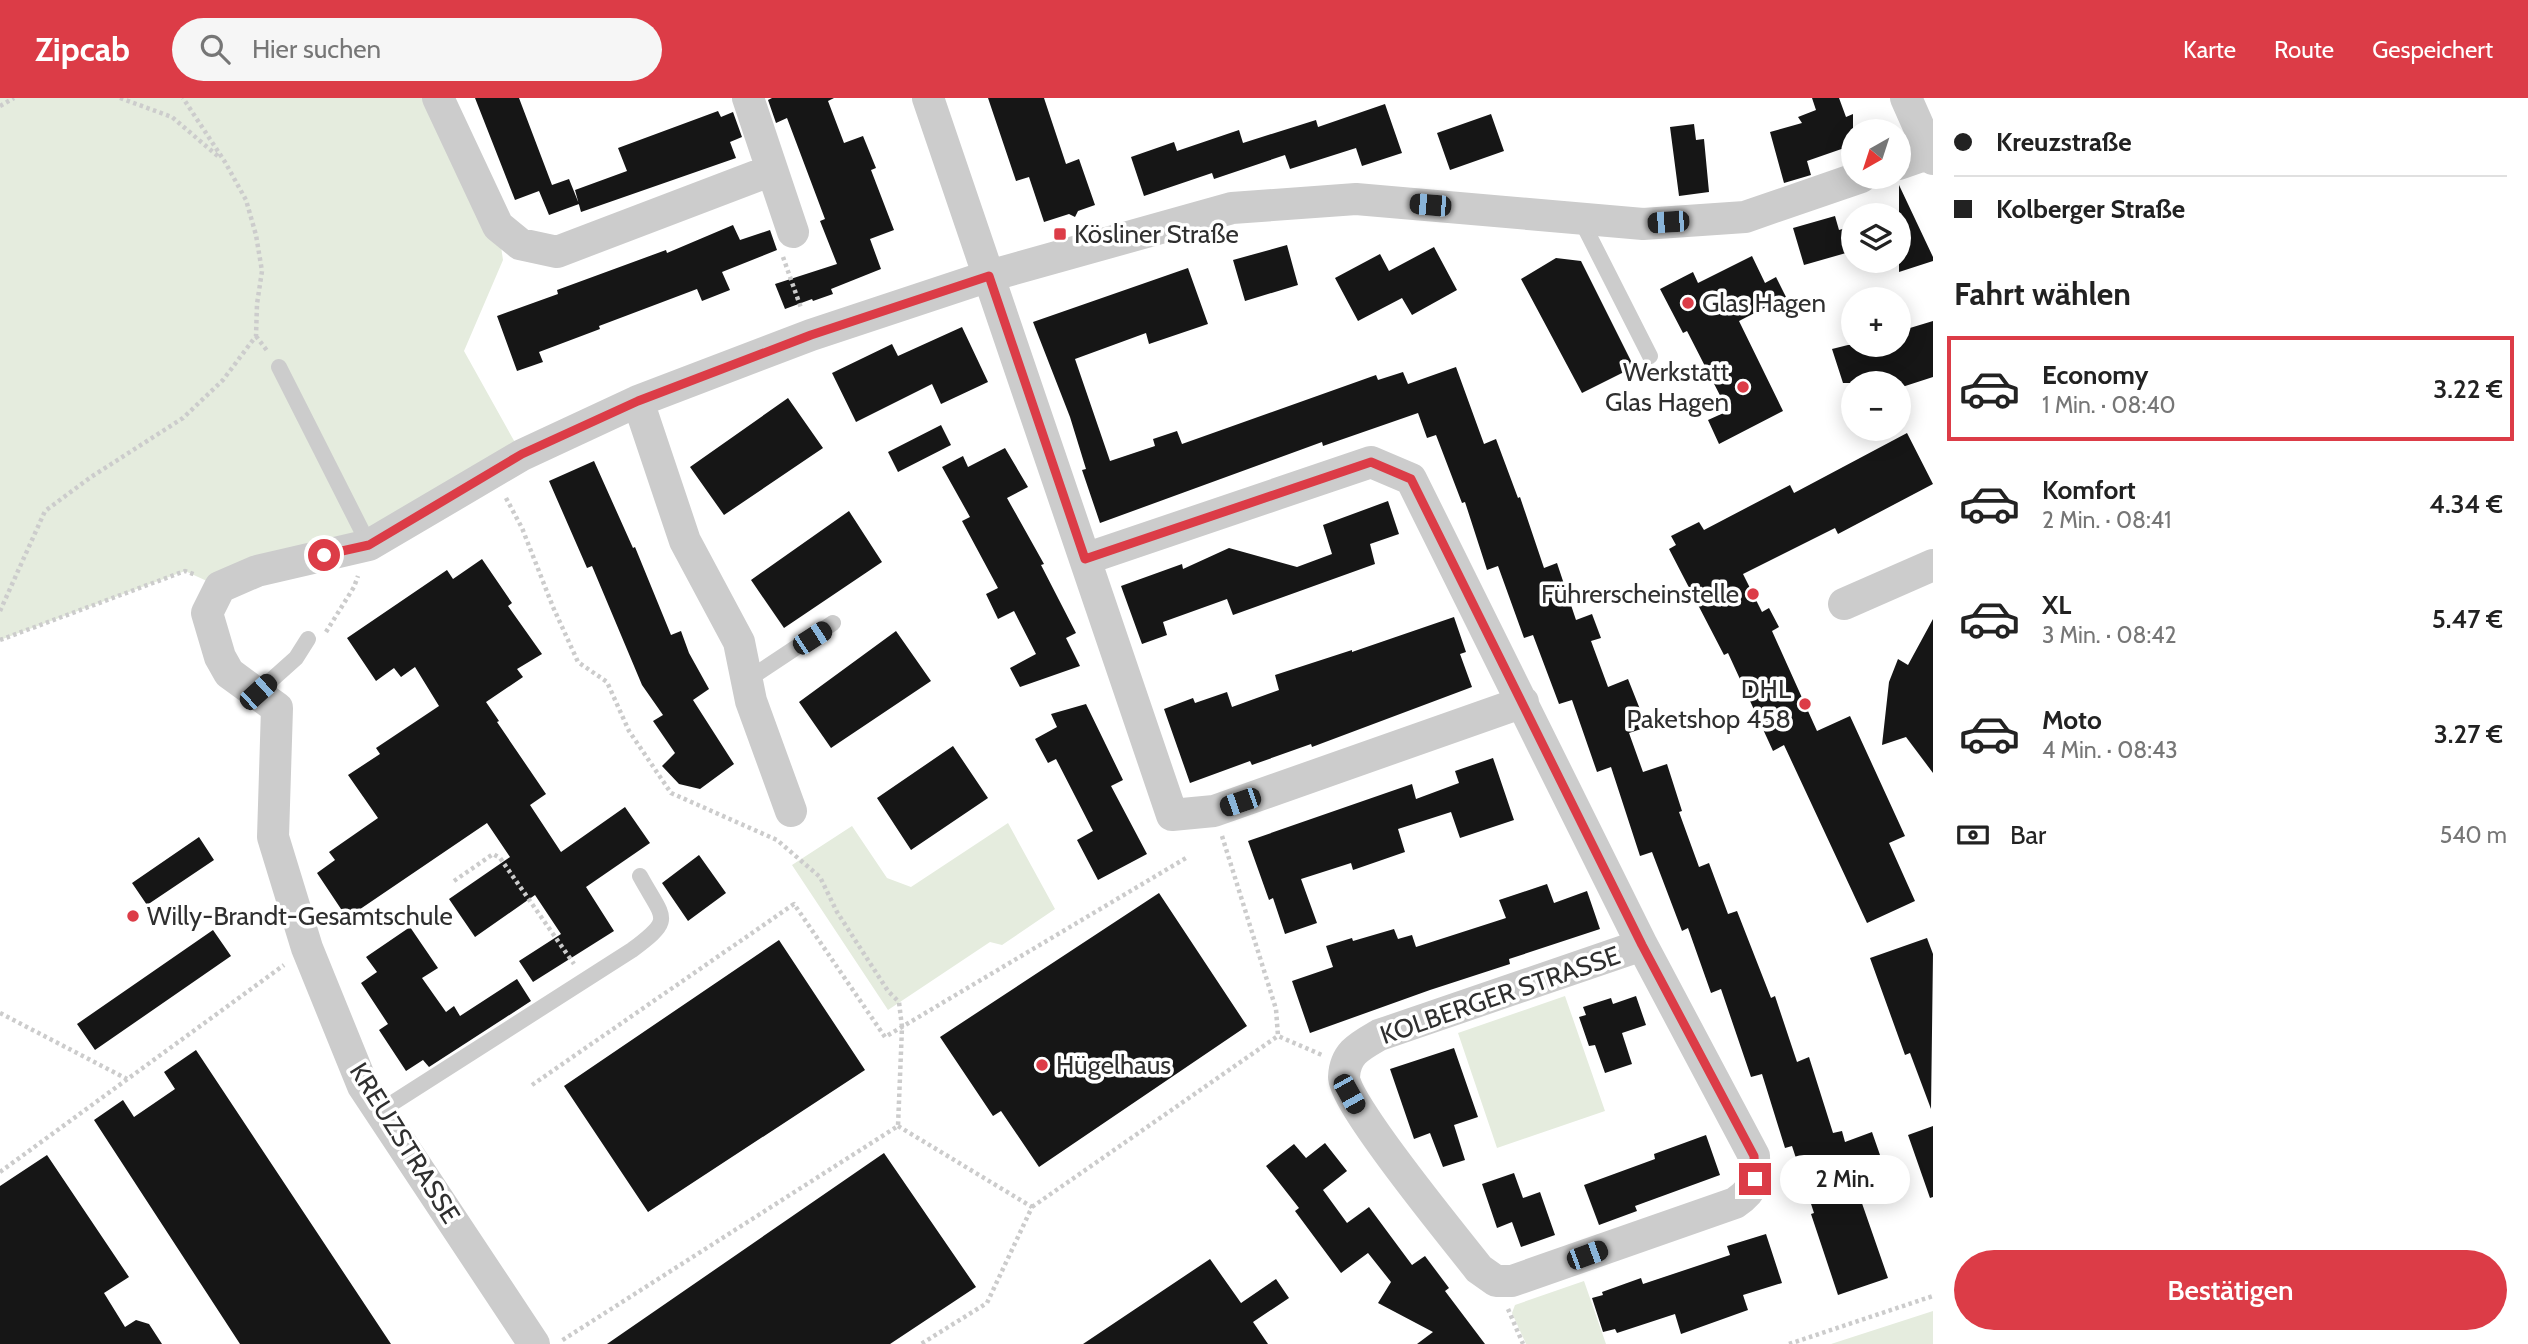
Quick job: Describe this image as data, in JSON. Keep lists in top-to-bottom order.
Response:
{
  "streets": {
    "street": ["KOLBERGER STRASSE", "KREUZSTRASSE"]
  },
  "places": {
    "transit": ["Kösliner Straße"],
    "other": [
      "Glas Hagen",
      "Werkstatt Glas Hagen",
      "Führerscheinstelle",
      "DHL Paketshop 458",
      "Willy-Brandt-Gesamtschule",
      "Hügelhaus"
    ]
  },
  "north": "bottom left",
  "page": {
    "header": "Zipcab",
    "search": "Hier suchen",
    "nav": ["Karte", "Route", "Gespeichert"],
    "banner": ["Kreuzstraße", "Kolberger Straße"],
    "map_buttons": ["+", "−"],
    "heading": "Fahrt wählen",
    "list": [
      {
        "name": "Economy",
        "note": "1 Min. · 08:40",
        "value": "3.22 €"
      },
      {
        "name": "Komfort",
        "note": "2 Min. · 08:41",
        "value": "4.34 €"
      },
      {
        "name": "XL",
        "note": "3 Min. · 08:42",
        "value": "5.47 €"
      },
      {
        "name": "Moto",
        "note": "4 Min. · 08:43",
        "value": "3.27 €"
      }
    ],
    "pay": ["Bar", "540 m"],
    "bubble": "2 Min.",
    "buttons": "Bestätigen"
  }
}
